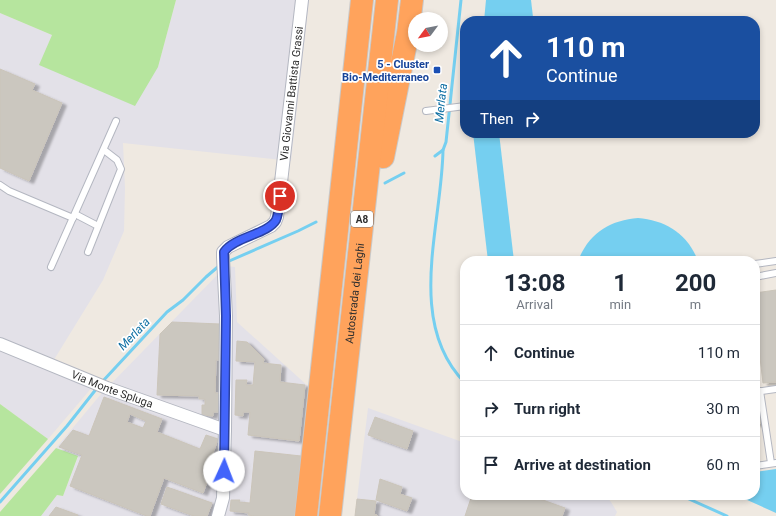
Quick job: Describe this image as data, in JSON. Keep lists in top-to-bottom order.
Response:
{
  "streets": {
    "highway": ["A8", "Autostrada dei Laghi"],
    "street": ["Via Giovanni Battista Grassi", "Via Monte Spluga"]
  },
  "crossings": [
    ["Via Giovanni Battista Grassi", "Via Monte Spluga"]
  ],
  "water": ["Merlata"],
  "places": {
    "transit": ["5 - Cluster Bio-Mediterraneo"]
  },
  "north": "bottom left",
  "page": {
    "turn": ["110 m", "Continue"],
    "then": "Then",
    "eta": [
      "13:08",
      "Arrival",
      "1",
      "min",
      "200",
      "m"
    ],
    "list": [
      {
        "name": "Continue",
        "value": "110 m"
      },
      {
        "name": "Turn right",
        "value": "30 m"
      },
      {
        "name": "Arrive at destination",
        "value": "60 m"
      }
    ]
  }
}
